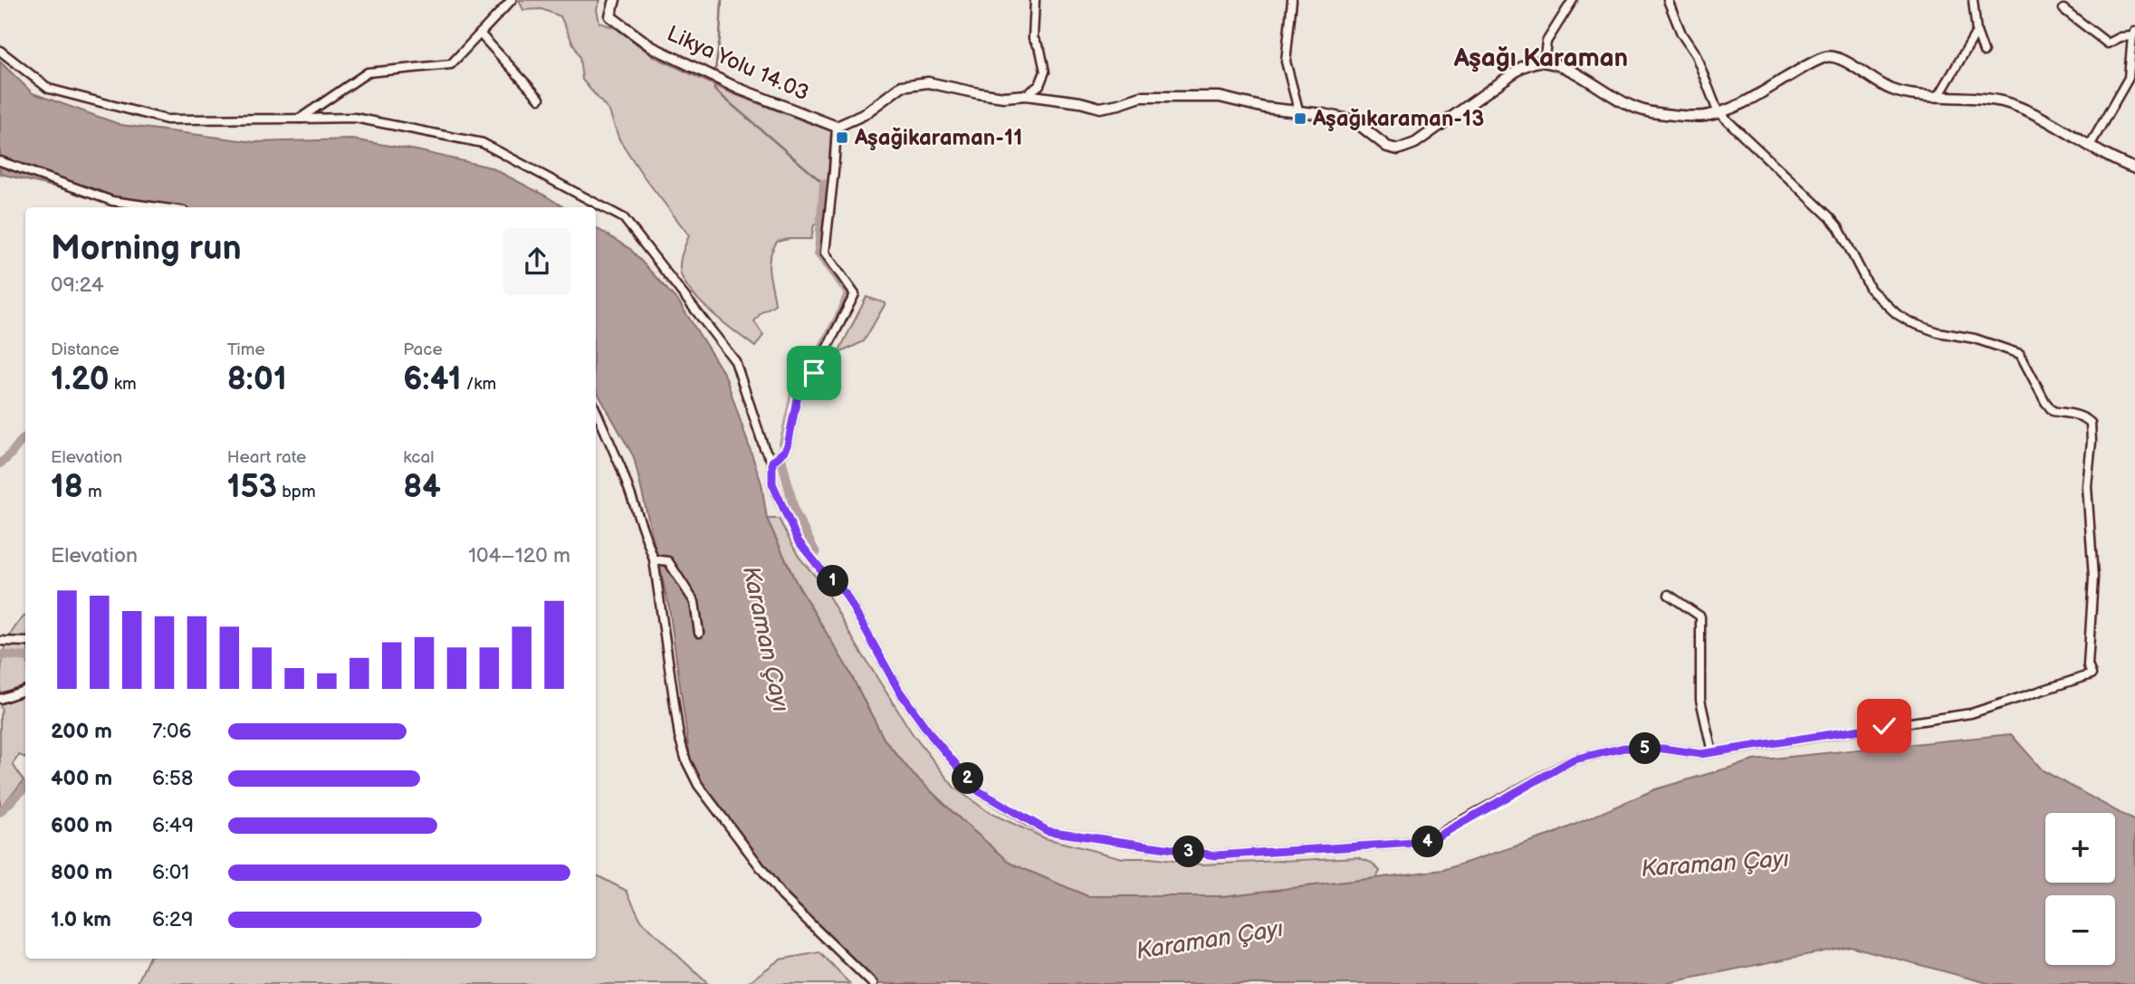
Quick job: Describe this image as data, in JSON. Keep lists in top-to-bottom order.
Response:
{
  "streets": {
    "street": ["Likya Yolu 14.03"]
  },
  "districts": ["Aşağı Karaman"],
  "water": ["Karaman Çayı"],
  "places": {
    "transit": ["Aşağıkaraman-13", "Aşağikaraman-11"]
  },
  "page": {
    "heading": ["Morning run", "09:24"],
    "stats": [
      ["Distance", "1.20 km"],
      ["Time", "8:01"],
      ["Pace", "6:41 /km"],
      ["Elevation", "18 m"],
      ["Heart rate", "153 bpm"],
      ["kcal", "84"]
    ],
    "chart": ["Elevation", "104–120 m"],
    "pins": [
      "1",
      "5",
      "2",
      "4",
      "3"
    ],
    "list": [
      {
        "name": "200 m",
        "note": "7:06"
      },
      {
        "name": "400 m",
        "note": "6:58"
      },
      {
        "name": "600 m",
        "note": "6:49"
      },
      {
        "name": "800 m",
        "note": "6:01"
      },
      {
        "name": "1.0 km",
        "note": "6:29"
      }
    ],
    "map_buttons": ["+", "−"]
  }
}
